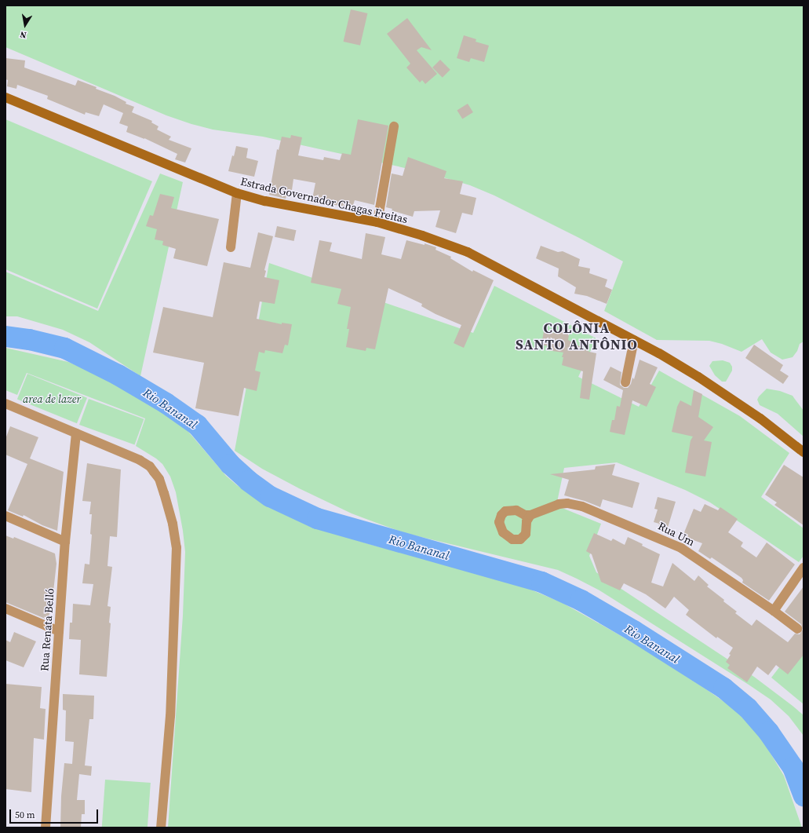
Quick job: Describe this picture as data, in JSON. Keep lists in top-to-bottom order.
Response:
{
  "streets": {
    "main road": ["Estrada Governador Chagas Freitas"],
    "street": ["Rua Um", "Rua Renata Belló"]
  },
  "districts": ["COLÔNIA SANTO ANTÔNIO"],
  "water": ["Rio Bananal"],
  "parks": ["area de lazer"],
  "scale_bar": "50 m",
  "north": "bottom"
}
